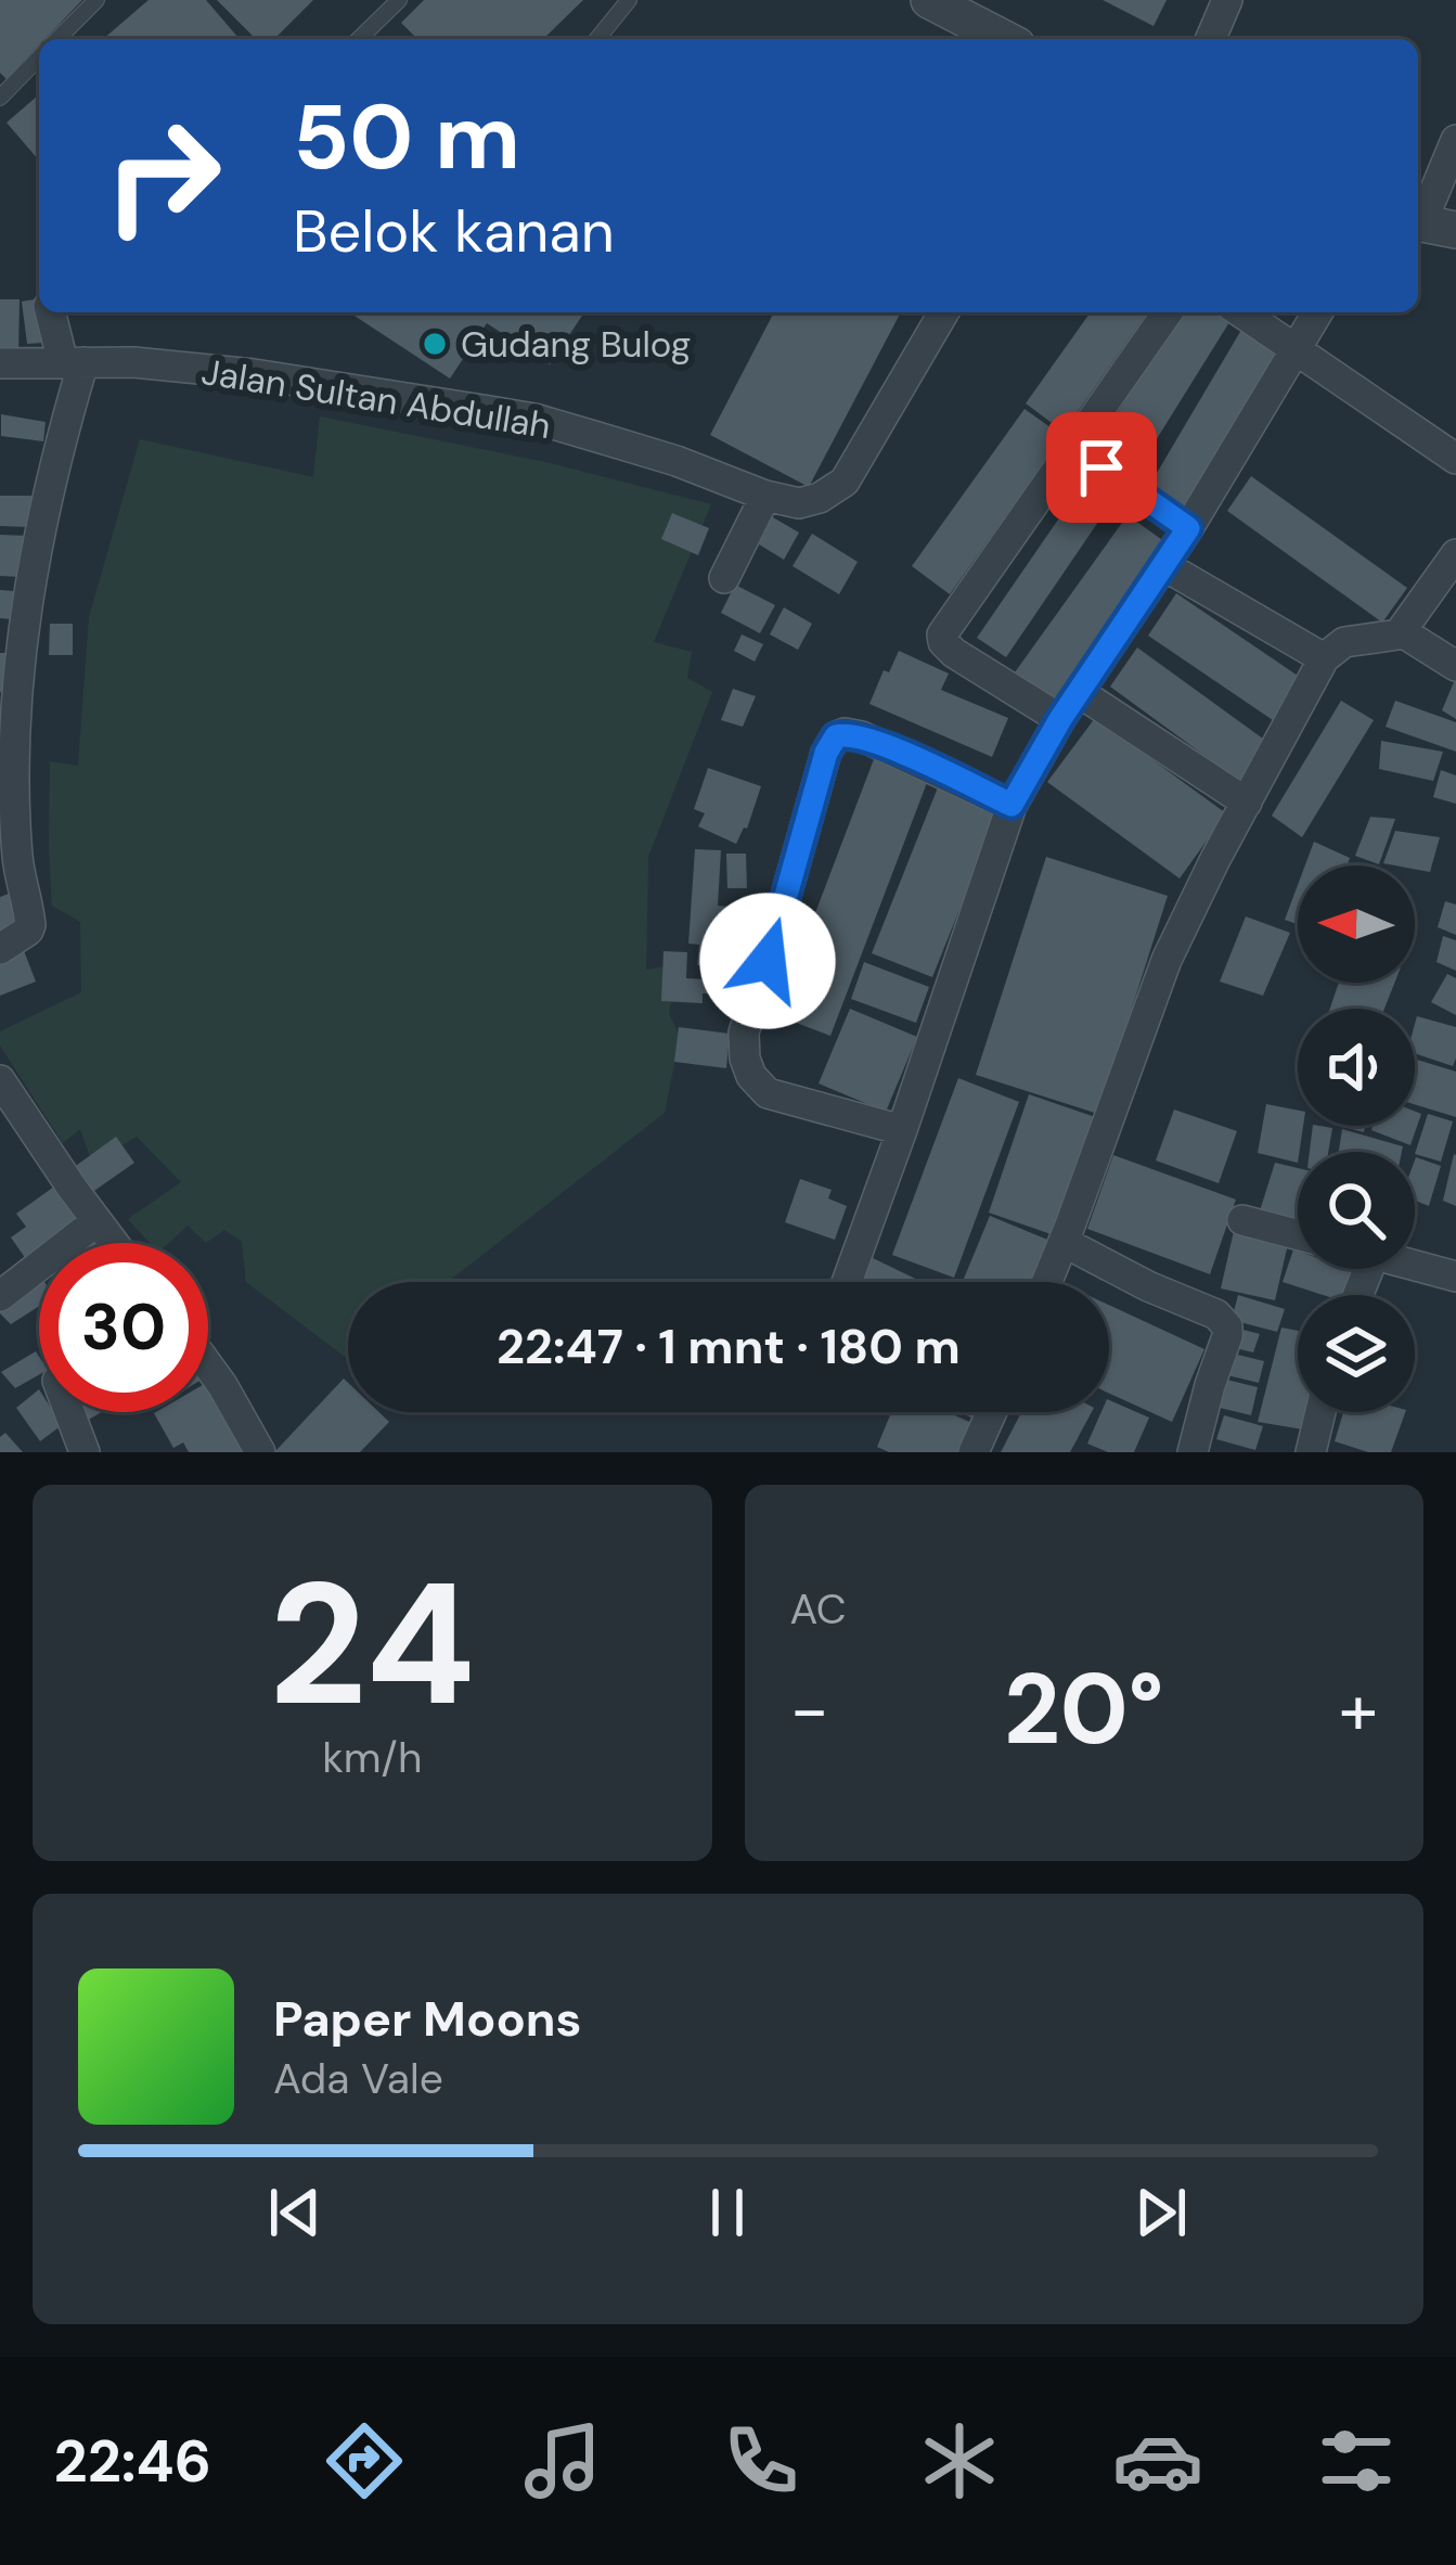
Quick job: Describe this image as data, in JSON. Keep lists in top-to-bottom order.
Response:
{
  "streets": {
    "street": ["Jalan Sultan Abdullah"]
  },
  "places": ["Gudang Bulog"],
  "north": "left",
  "page": {
    "turn": ["50 m", "Belok kanan"],
    "limit": "30",
    "trip": "22:47 · 1 mnt · 180 m",
    "tile": [
      ["24", "km/h"],
      "AC"
    ],
    "heat": ["−", "20°", "+"],
    "song": ["Paper Moons", "Ada Vale"],
    "tabs": "22:46"
  }
}
